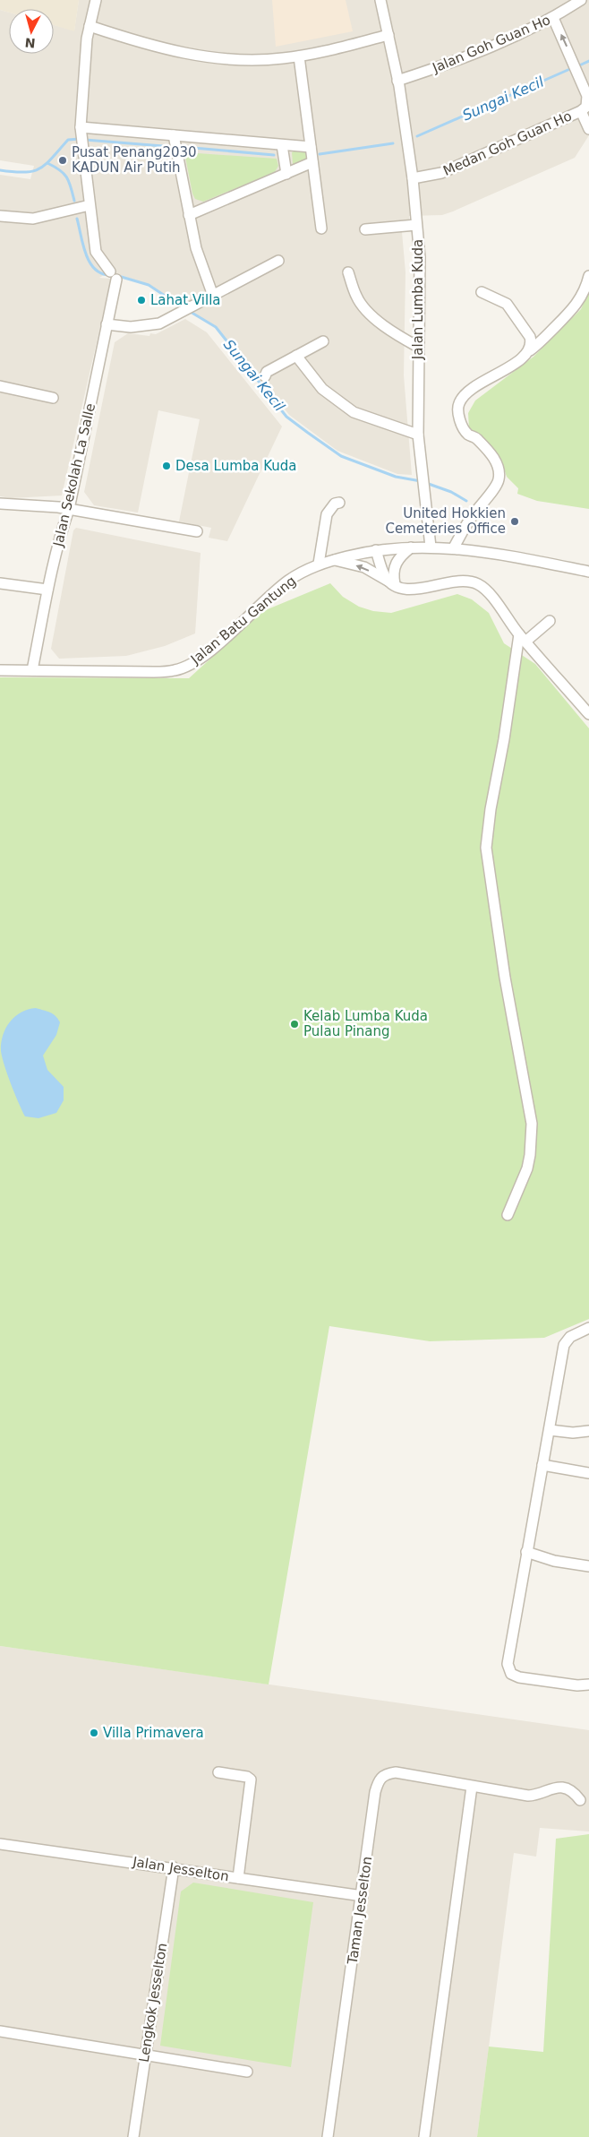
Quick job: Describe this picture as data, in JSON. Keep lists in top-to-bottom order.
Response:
{
  "streets": {
    "street": [
      "Jalan Goh Guan Ho",
      "Medan Goh Guan Ho",
      "Jalan Lumba Kuda",
      "Jalan Sekolah La Salle",
      "Jalan Batu Gantung",
      "Jalan Jesselton",
      "Taman Jesselton",
      "Lengkok Jesselton"
    ]
  },
  "crossings": [
    ["Jalan Goh Guan Ho", "Medan Goh Guan Ho"],
    ["Jalan Goh Guan Ho", "Jalan Lumba Kuda"],
    ["Medan Goh Guan Ho", "Jalan Lumba Kuda"],
    ["Jalan Lumba Kuda", "Jalan Batu Gantung"],
    ["Jalan Sekolah La Salle", "Jalan Batu Gantung"],
    ["Jalan Jesselton", "Taman Jesselton"],
    ["Jalan Jesselton", "Lengkok Jesselton"]
  ],
  "water": ["Sungai Kecil"],
  "places": [
    "Pusat Penang2030 KADUN Air Putih",
    "Lahat Villa",
    "Desa Lumba Kuda",
    "United Hokkien Cemeteries Office",
    "Kelab Lumba Kuda Pulau Pinang",
    "Villa Primavera"
  ],
  "north": "bottom"
}
